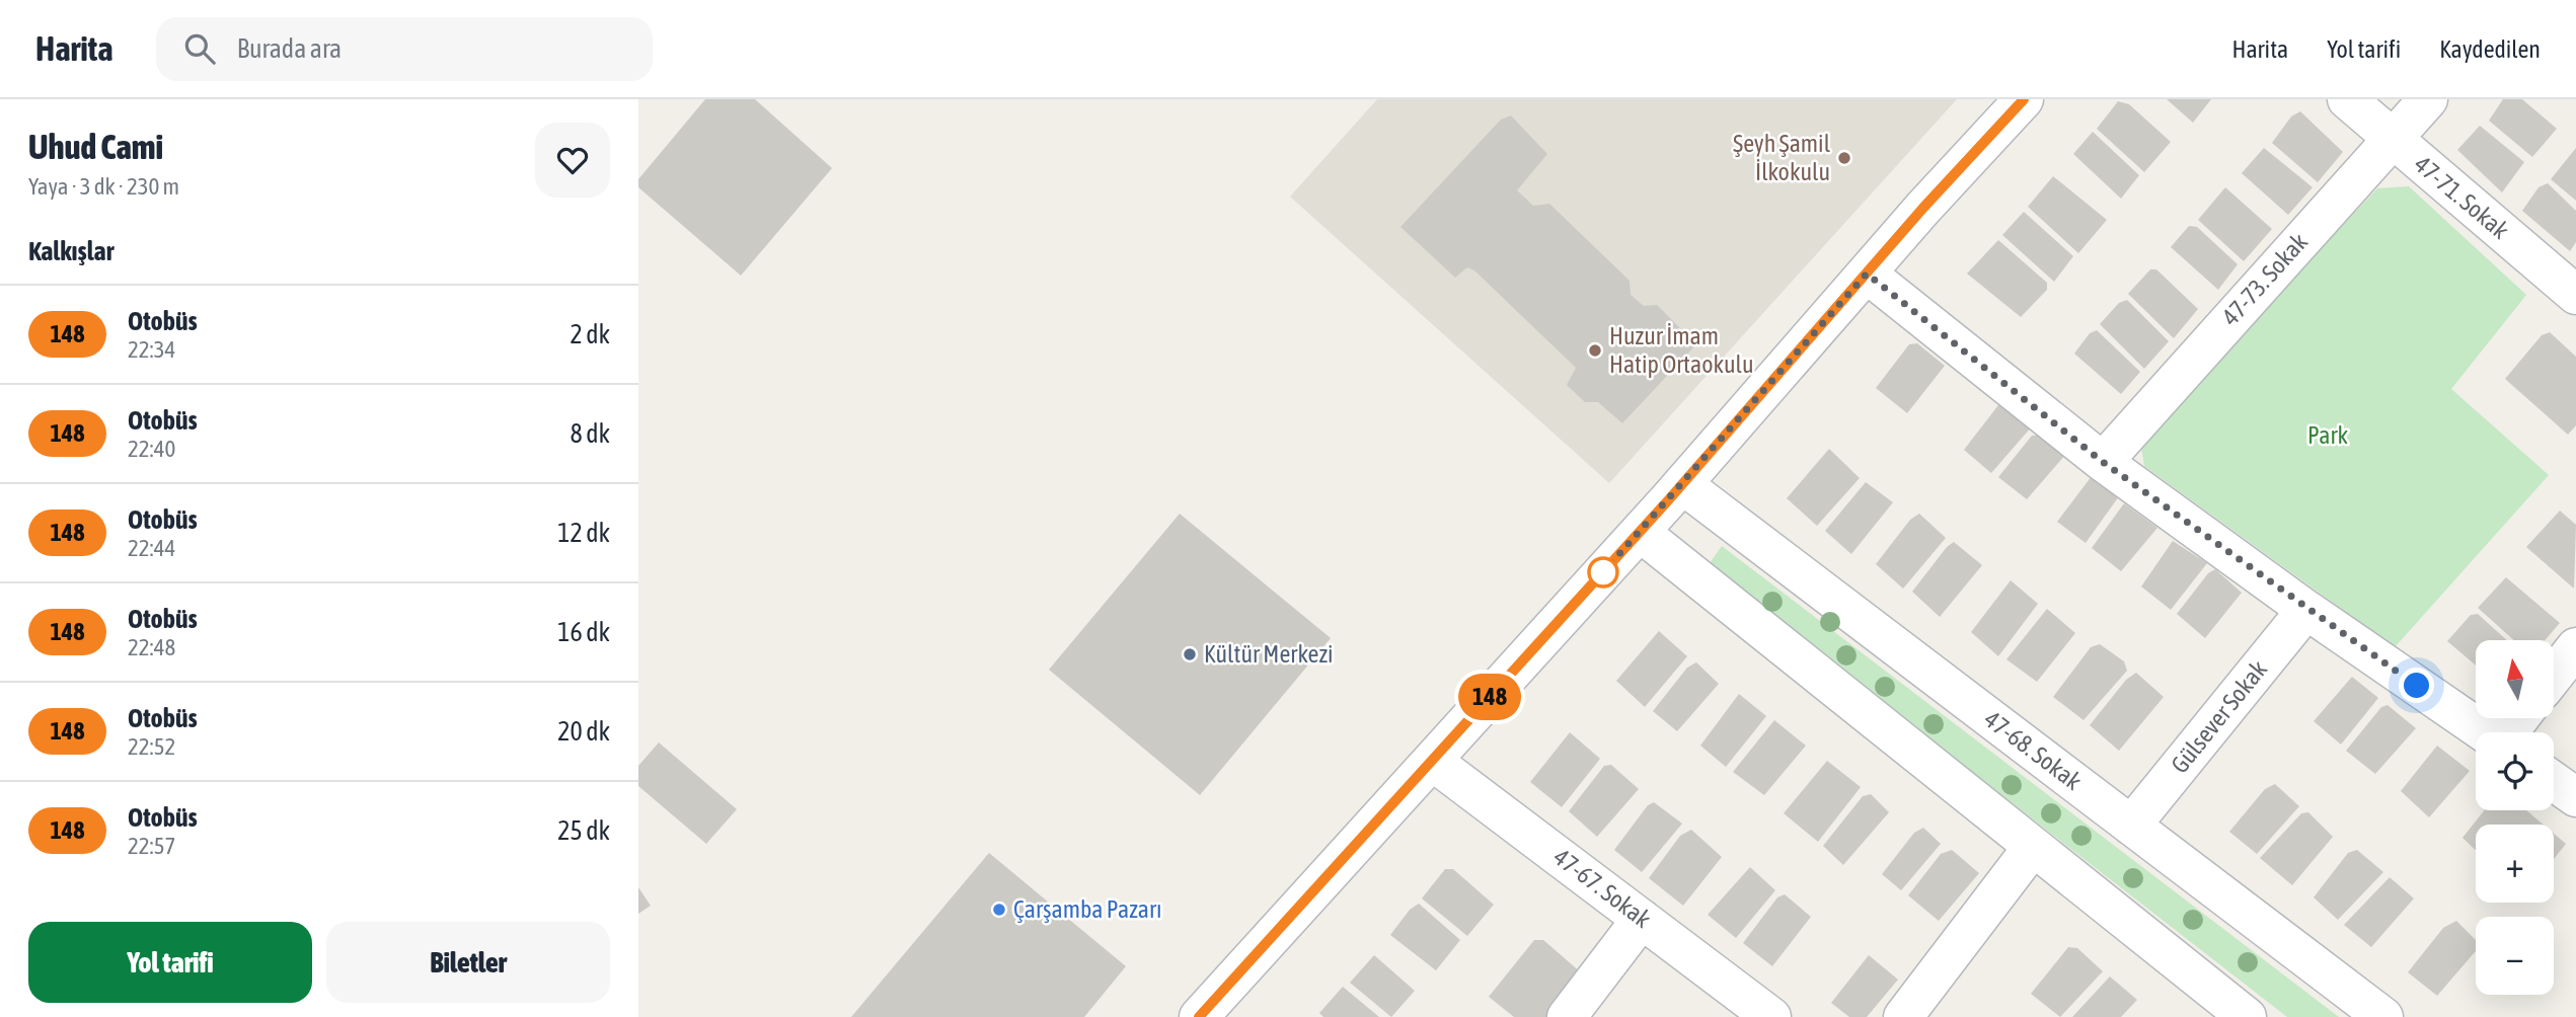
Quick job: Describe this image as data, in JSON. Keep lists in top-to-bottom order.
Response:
{
  "streets": {
    "street": [
      "47-71. Sokak",
      "47-73. Sokak",
      "Gülsever Sokak",
      "47-68. Sokak",
      "47-67. Sokak"
    ]
  },
  "crossings": [
    ["47-71. Sokak", "47-73. Sokak"],
    ["Gülsever Sokak", "47-68. Sokak"]
  ],
  "parks": ["Park"],
  "places": [
    "Şeyh Şamil İlkokulu",
    "Huzur İmam Hatip Ortaokulu",
    "Kültür Merkezi",
    "Çarşamba Pazarı"
  ],
  "lines": ["bus line 148"],
  "north": "top",
  "page": {
    "header": "Harita",
    "search": "Burada ara",
    "nav": ["Harita", "Yol tarifi", "Kaydedilen"],
    "heading": [
      ["Uhud Cami", "Yaya · 3 dk · 230 m"],
      "Kalkışlar"
    ],
    "on_map": "148",
    "list": [
      {
        "mark": "148",
        "name": "Otobüs",
        "note": "22:34",
        "value": "2 dk"
      },
      {
        "mark": "148",
        "name": "Otobüs",
        "note": "22:40",
        "value": "8 dk"
      },
      {
        "mark": "148",
        "name": "Otobüs",
        "note": "22:44",
        "value": "12 dk"
      },
      {
        "mark": "148",
        "name": "Otobüs",
        "note": "22:48",
        "value": "16 dk"
      },
      {
        "mark": "148",
        "name": "Otobüs",
        "note": "22:52",
        "value": "20 dk"
      },
      {
        "mark": "148",
        "name": "Otobüs",
        "note": "22:57",
        "value": "25 dk"
      }
    ],
    "map_buttons": ["+", "−"],
    "buttons": ["Yol tarifi", "Biletler"]
  }
}
